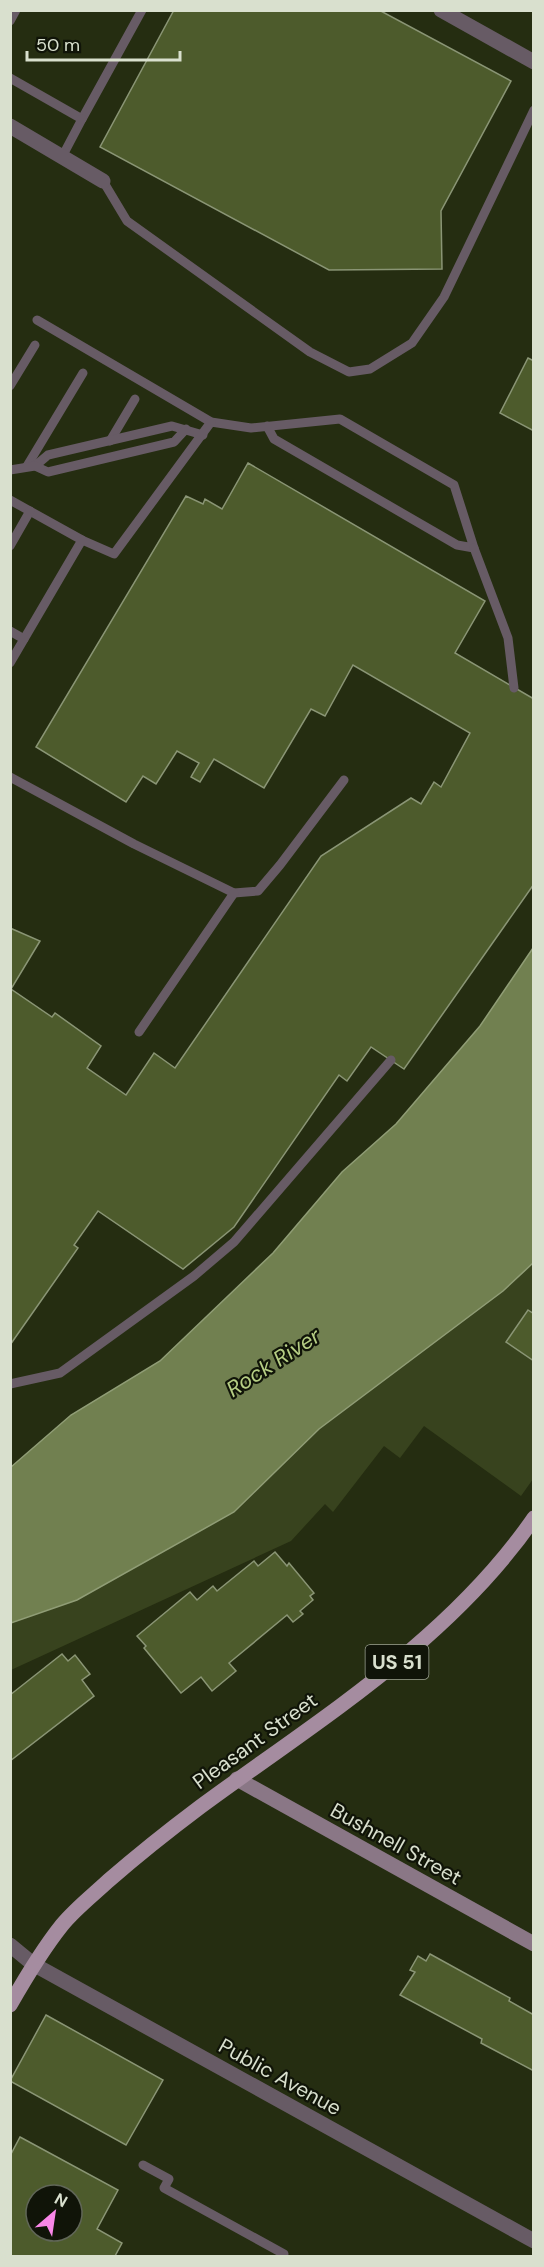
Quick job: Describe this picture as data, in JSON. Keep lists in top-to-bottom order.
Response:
{
  "streets": {
    "main road": ["US 51", "Pleasant Street"],
    "street": ["Bushnell Street", "Public Avenue"]
  },
  "crossings": [
    ["Pleasant Street", "Bushnell Street"],
    ["Pleasant Street", "Public Avenue"]
  ],
  "water": ["Rock River"],
  "scale_bar": "50 m",
  "north": "top right"
}
